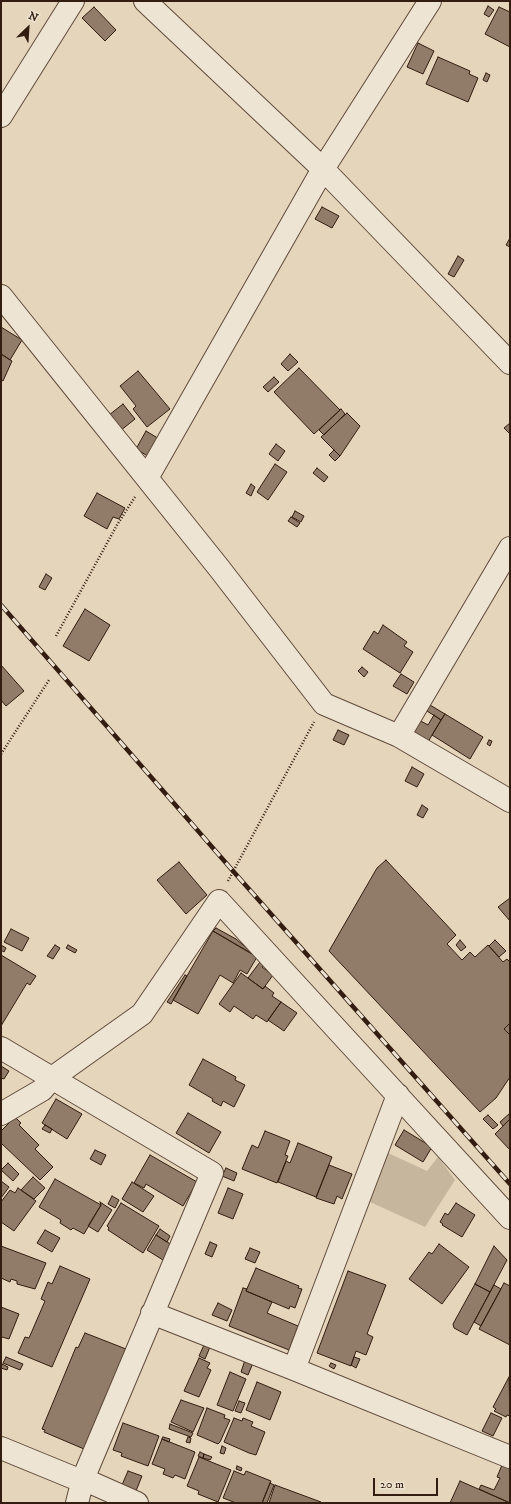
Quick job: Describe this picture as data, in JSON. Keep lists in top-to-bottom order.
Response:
{
  "scale_bar": "20 m",
  "north": "top right"
}
